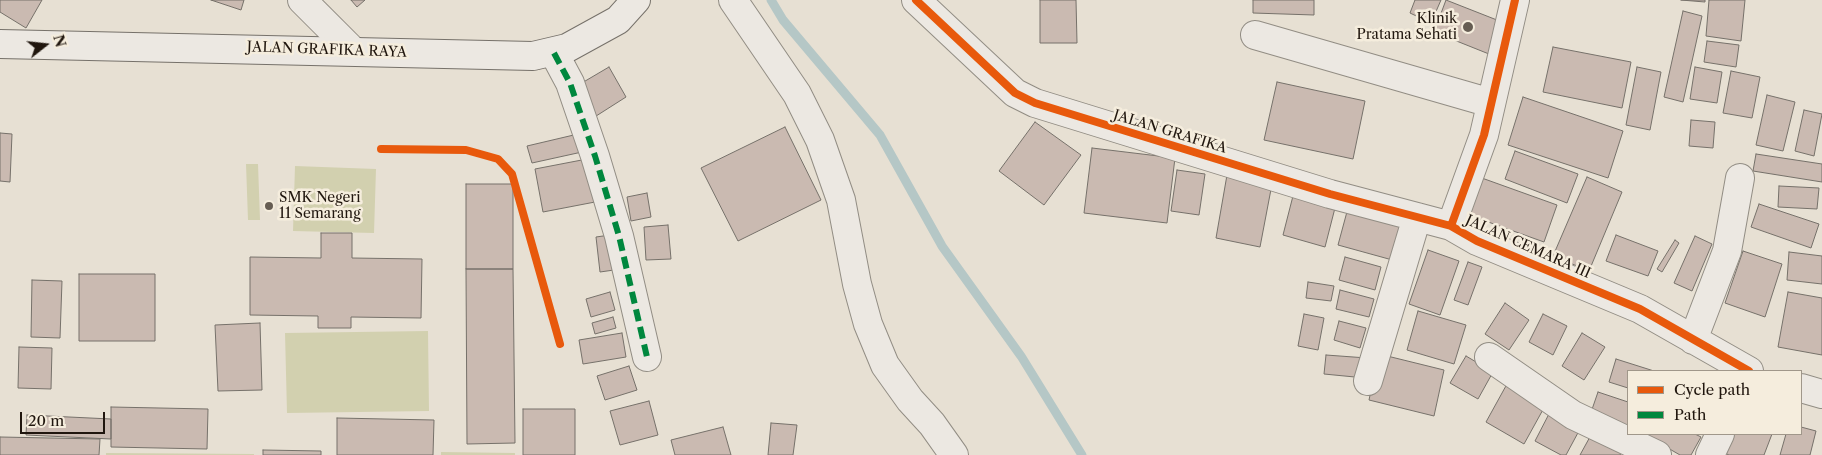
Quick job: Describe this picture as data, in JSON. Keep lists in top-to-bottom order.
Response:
{
  "streets": {
    "street": ["JALAN GRAFIKA RAYA", "JALAN GRAFIKA", "JALAN CEMARA III"]
  },
  "crossings": [
    ["JALAN GRAFIKA", "JALAN CEMARA III"]
  ],
  "places": ["Klinik Pratama Sehati", "SMK Negeri 11 Semarang"],
  "legend": ["Cycle path", "Path"],
  "scale_bar": "20 m",
  "north": "right"
}
